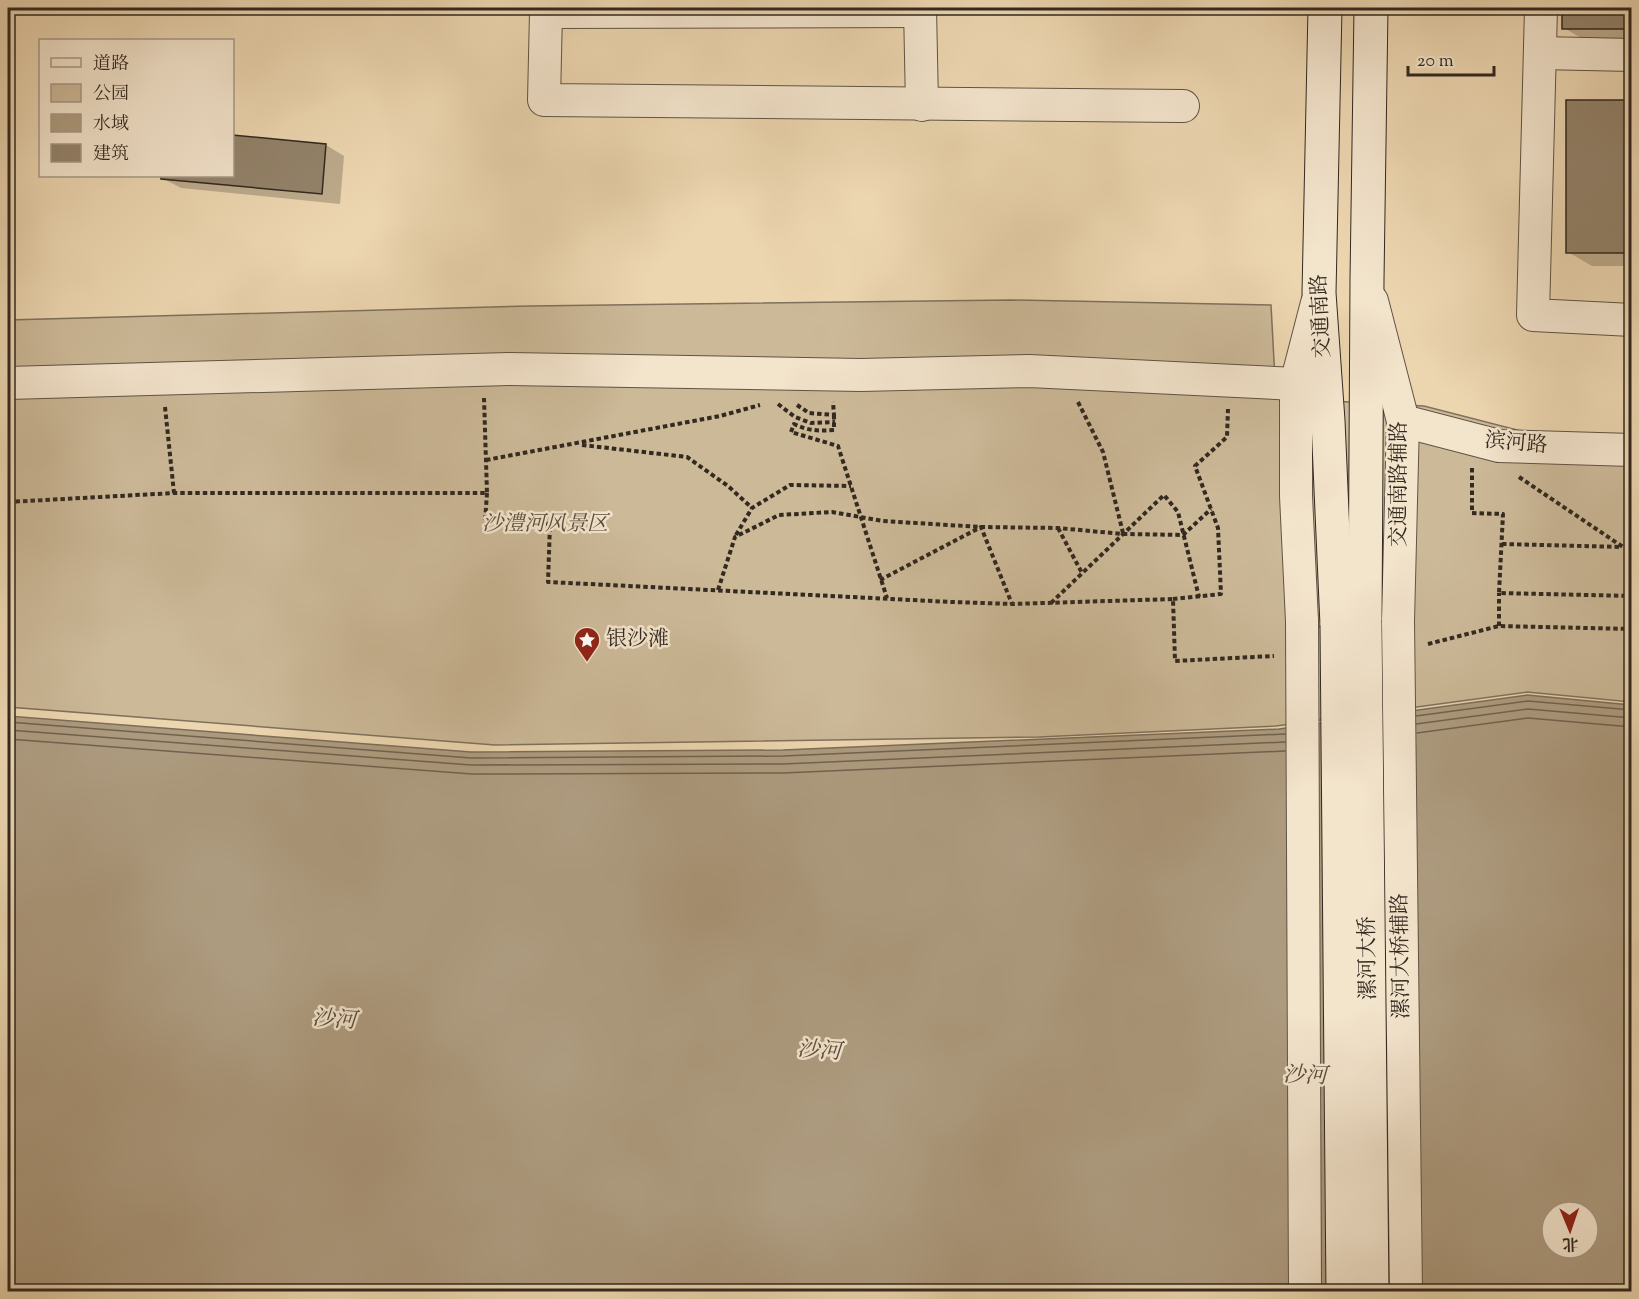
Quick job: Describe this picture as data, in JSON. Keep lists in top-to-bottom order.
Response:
{
  "streets": {
    "main road": ["交通南路", "漯河大桥"],
    "street": ["滨河路", "交通南路辅路", "漯河大桥辅路"]
  },
  "crossings": [
    ["交通南路", "交通南路辅路"],
    ["交通南路", "漯河大桥"],
    ["滨河路", "交通南路辅路"],
    ["交通南路辅路", "漯河大桥辅路"]
  ],
  "water": ["沙河"],
  "parks": ["沙澧河风景区"],
  "places": {
    "place": ["银沙滩"]
  },
  "legend": [
    "道路",
    "公园",
    "水域",
    "建筑"
  ],
  "scale_bar": "20 m",
  "north": "bottom"
}
